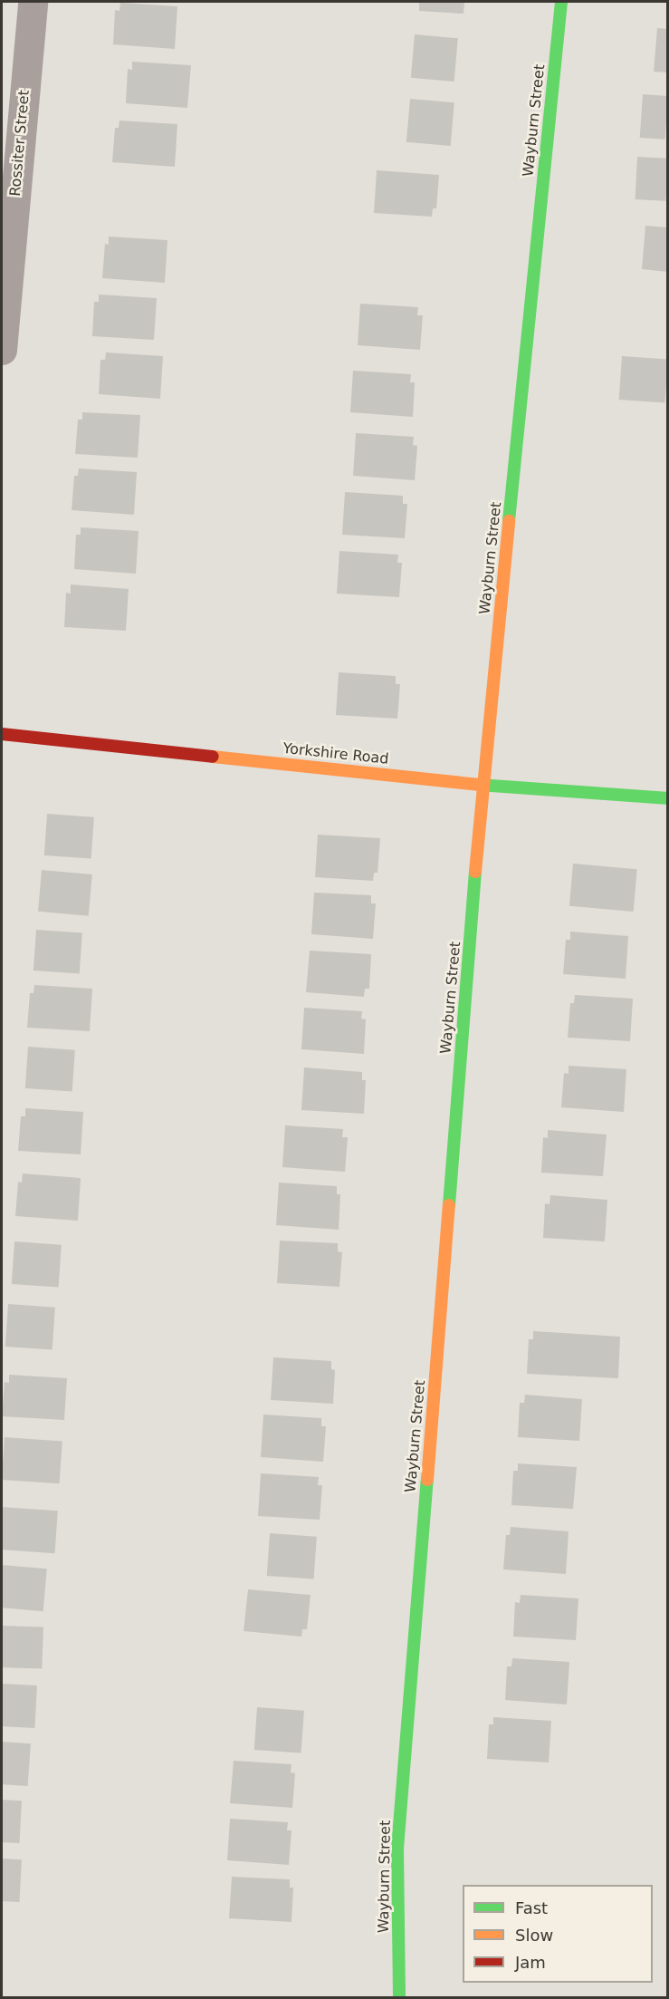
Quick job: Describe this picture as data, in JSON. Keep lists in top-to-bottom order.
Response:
{
  "streets": {
    "street": ["Wayburn Street", "Rossiter Street", "Yorkshire Road"]
  },
  "crossings": [
    ["Wayburn Street", "Yorkshire Road"]
  ],
  "legend": ["Fast", "Slow", "Jam"]
}
